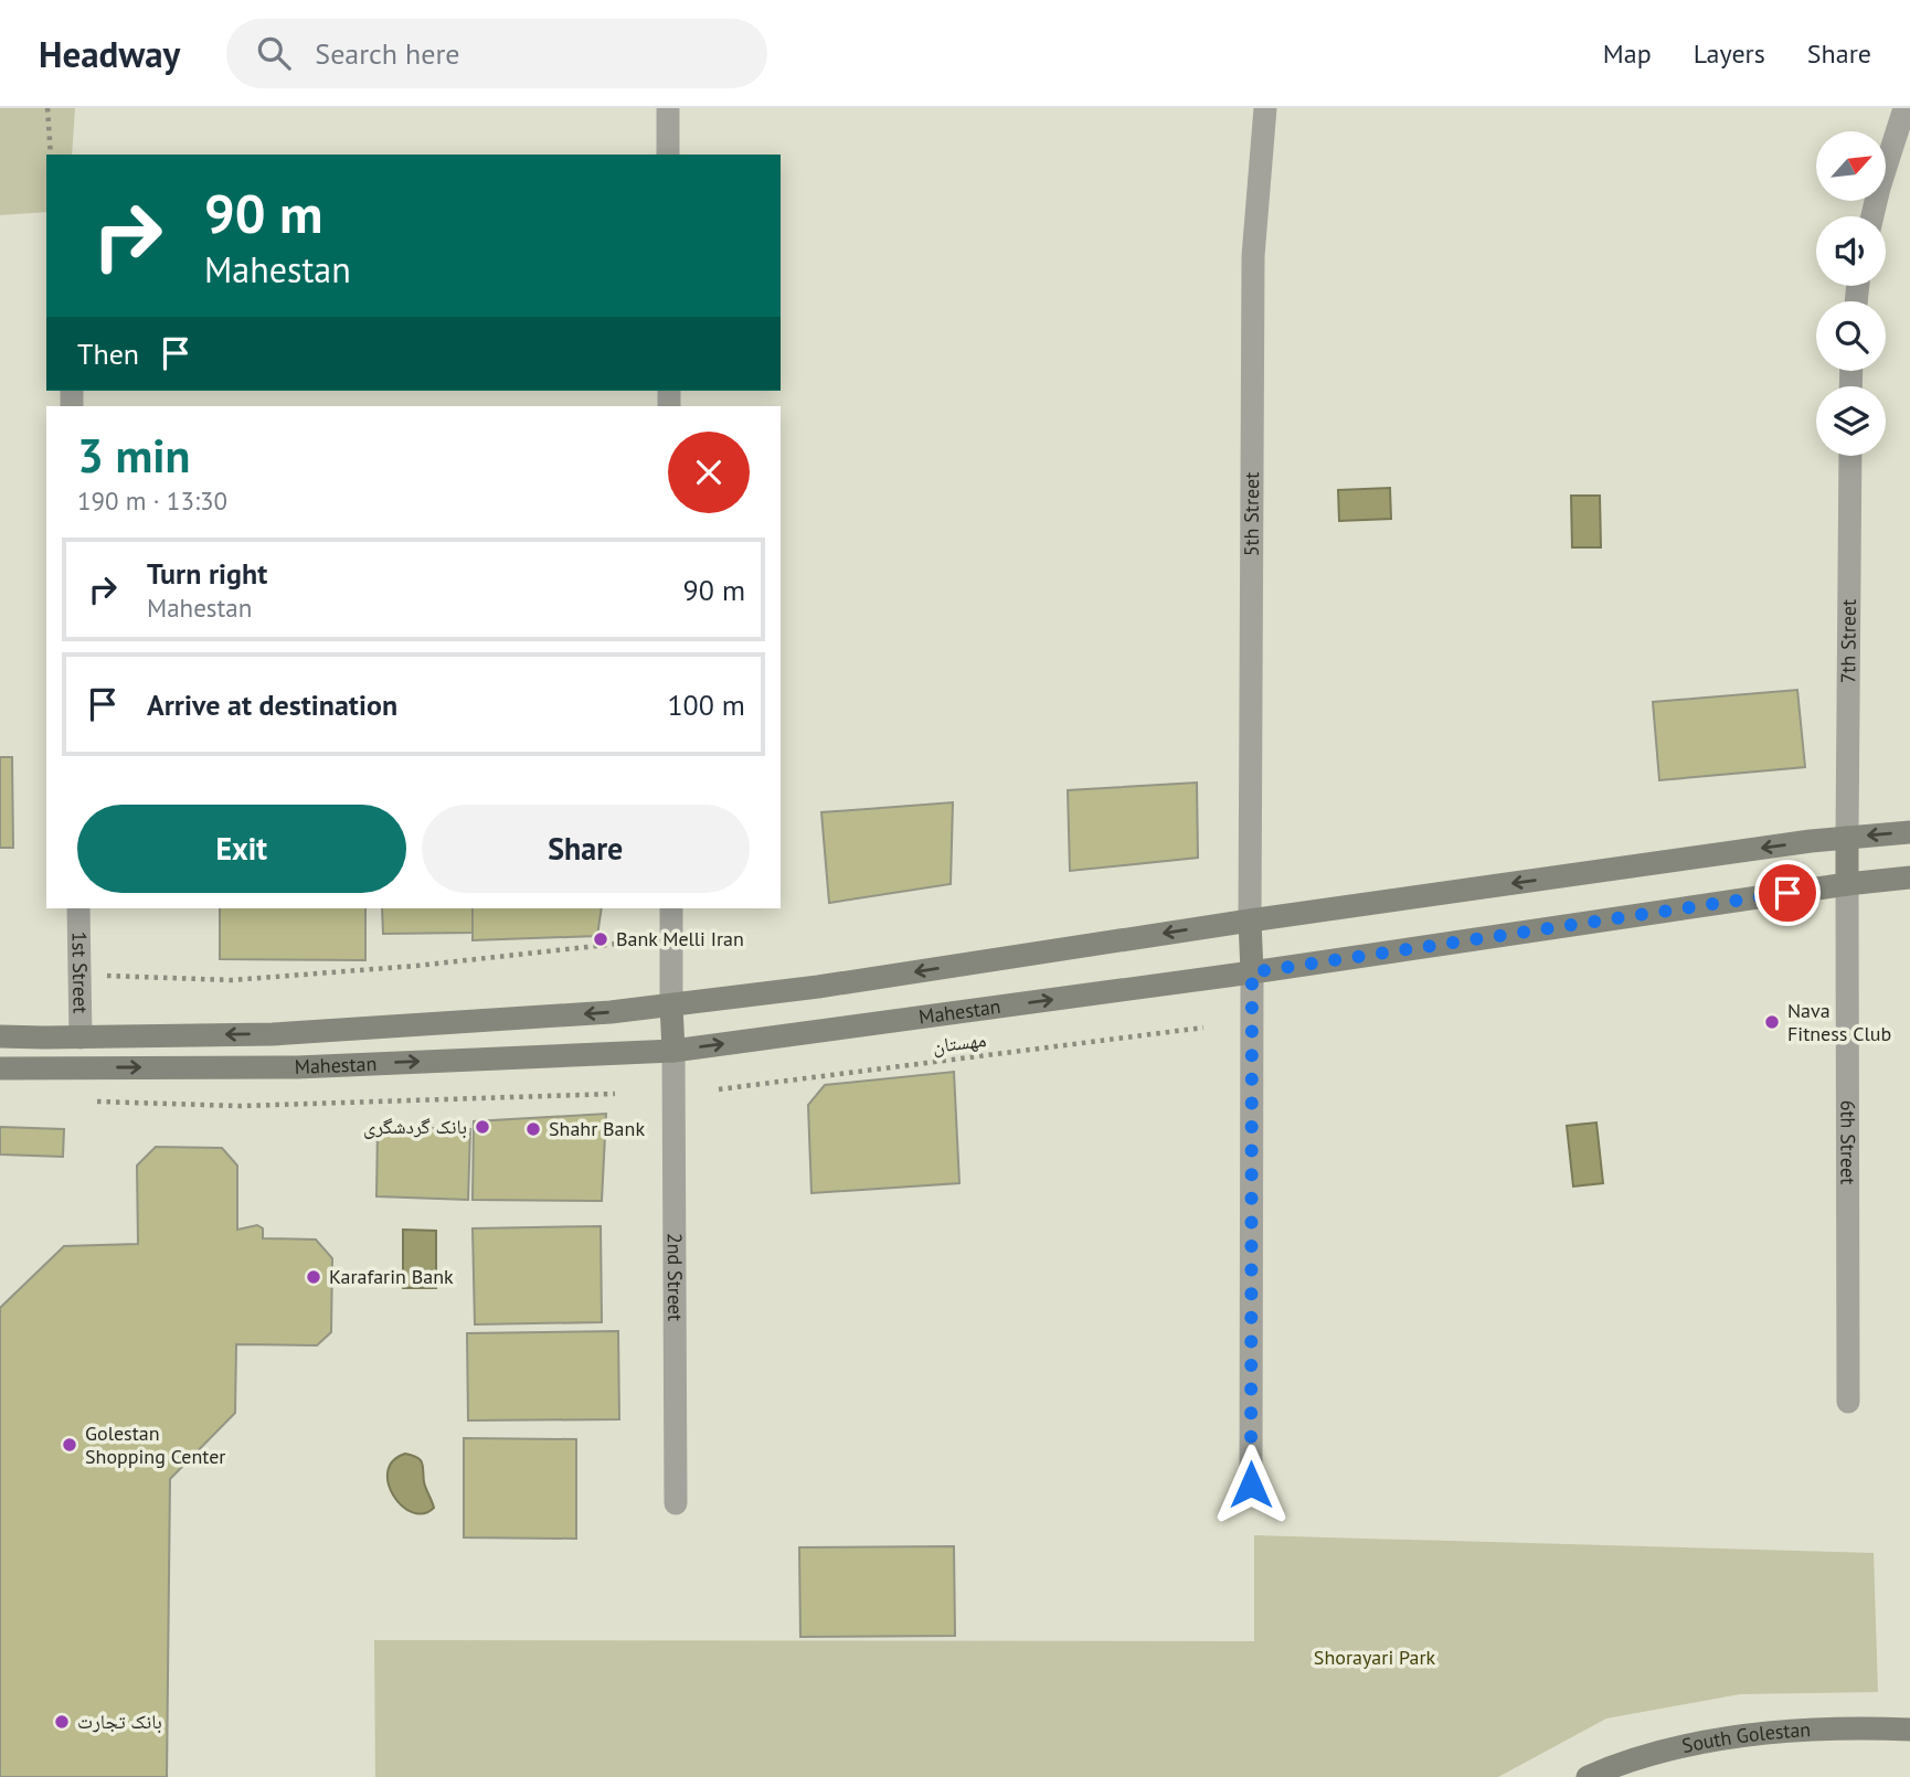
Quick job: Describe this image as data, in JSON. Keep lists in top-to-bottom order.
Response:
{
  "streets": {
    "street": [
      "5th Street",
      "7th Street",
      "1st Street",
      "Mahestan",
      "6th Street",
      "2nd Street",
      "South Golestan"
    ],
    "path": ["مهستان"]
  },
  "crossings": [
    ["Mahestan", "6th Street"],
    ["Mahestan", "2nd Street"]
  ],
  "parks": ["Shorayari Park"],
  "places": [
    "Bank Melli Iran",
    "Nava Fitness Club",
    "بانک گردشگری",
    "Shahr Bank",
    "Karafarin Bank",
    "Golestan Shopping Center",
    "بانک تجارت"
  ],
  "north": "top right",
  "page": {
    "header": "Headway",
    "search": "Search here",
    "nav": ["Map", "Layers", "Share"],
    "turn": ["90 m", "Mahestan"],
    "then": "Then",
    "heading": ["3 min", "190 m · 13:30"],
    "list": [
      {
        "name": "Turn right",
        "note": "Mahestan",
        "value": "90 m"
      },
      {
        "name": "Arrive at destination",
        "value": "100 m"
      }
    ],
    "buttons": ["Exit", "Share"]
  }
}
